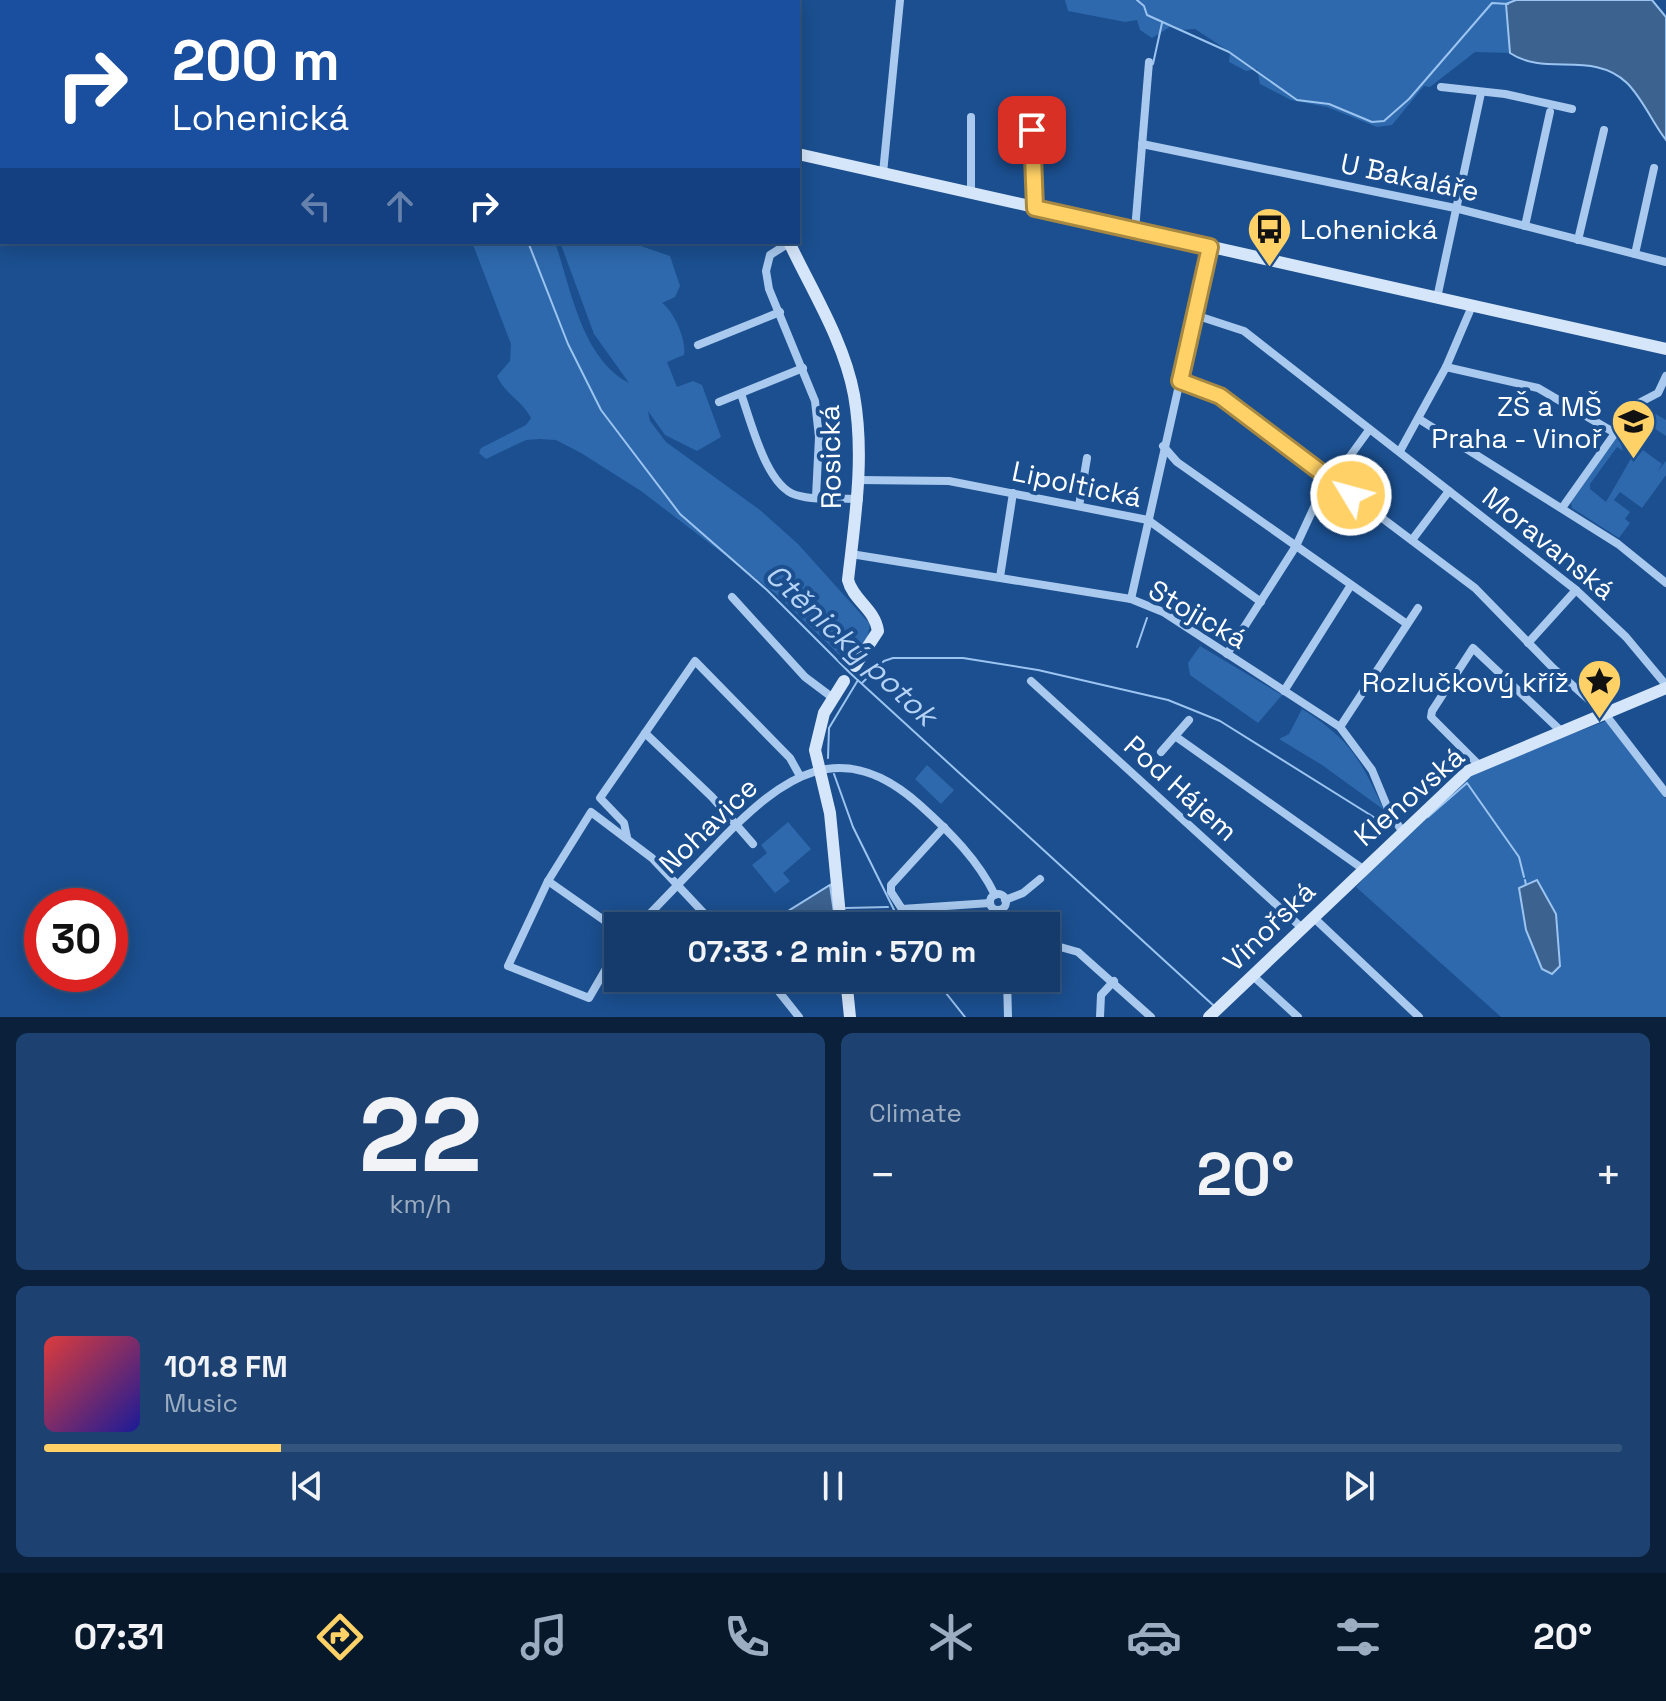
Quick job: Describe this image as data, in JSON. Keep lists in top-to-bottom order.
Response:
{
  "streets": {
    "street": [
      "U Bakaláře",
      "Rosická",
      "Lipoltická",
      "Moravanská",
      "Stojická",
      "Pod Hájem",
      "Klenovská",
      "Nohavice",
      "Vinořská"
    ]
  },
  "crossings": [
    ["Rosická", "Lipoltická"],
    ["Rosická", "Stojická"],
    ["Moravanská", "Klenovská"],
    ["Stojická", "Klenovská"],
    ["Pod Hájem", "Vinořská"],
    ["Klenovská", "Vinořská"]
  ],
  "water": ["Ctěnický potok"],
  "places": {
    "bus stop": ["Lohenická"],
    "school or university": ["ZŠ a MŠ Praha - Vinoř"],
    "place": ["Rozlučkový kříž"]
  },
  "page": {
    "turn": ["200 m", "Lohenická"],
    "limit": "30",
    "trip": "07:33 · 2 min · 570 m",
    "tile": [
      ["22", "km/h"],
      "Climate"
    ],
    "heat": ["−", "20°", "+"],
    "song": ["101.8 FM", "Music"],
    "tabs": ["07:31", "20°"]
  }
}
